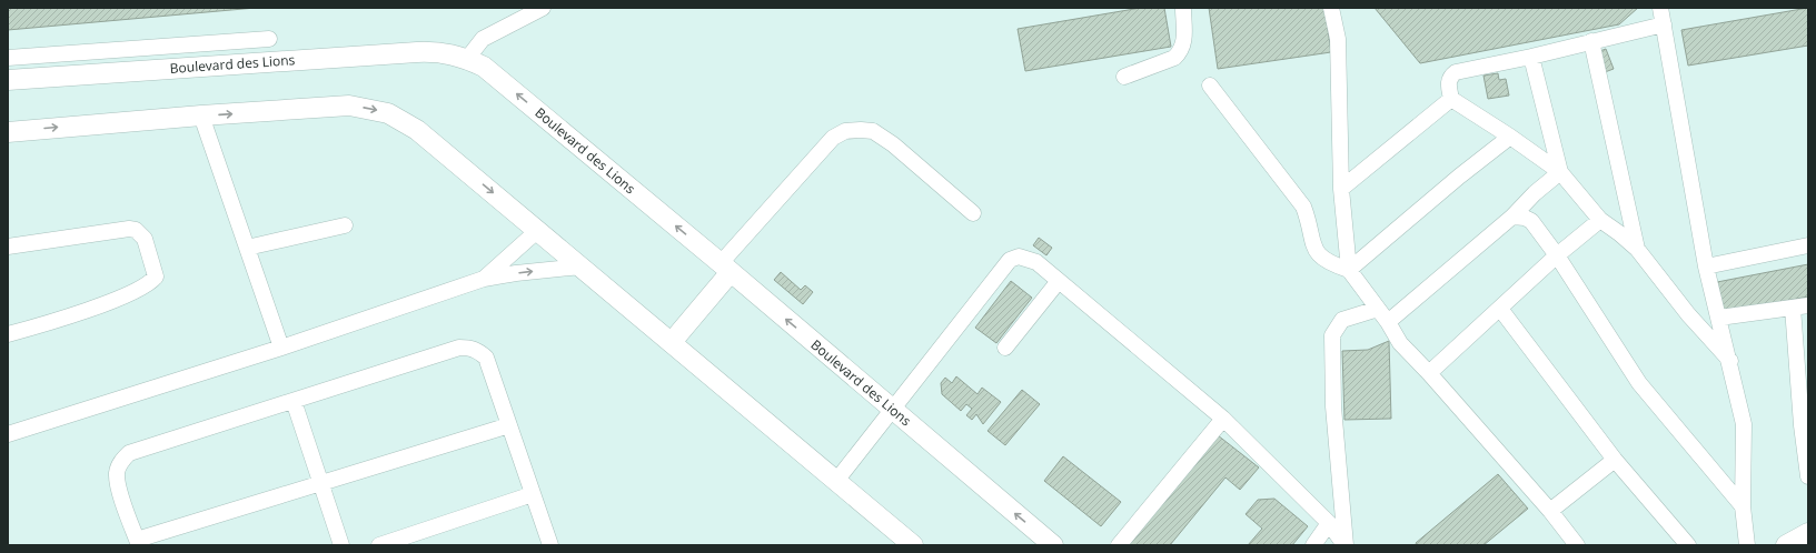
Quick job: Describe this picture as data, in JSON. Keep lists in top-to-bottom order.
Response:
{
  "streets": {
    "main road": ["Boulevard des Lions"]
  }
}
